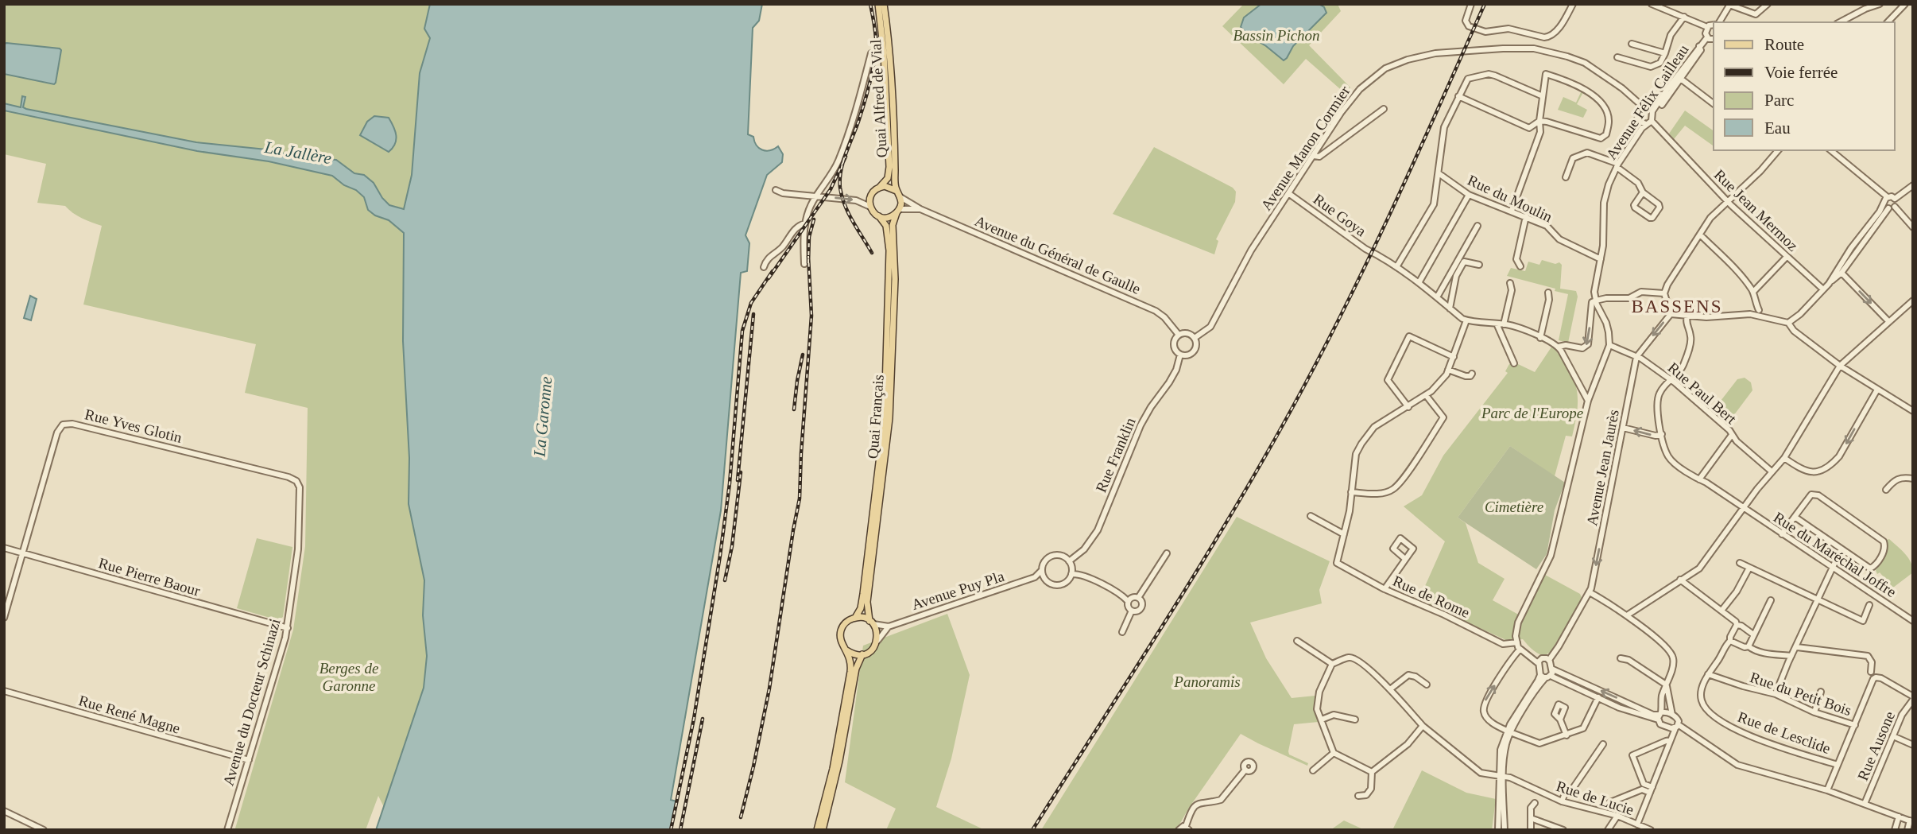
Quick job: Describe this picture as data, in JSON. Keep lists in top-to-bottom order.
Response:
{
  "streets": {
    "main road": ["Quai Alfred de Vial", "Quai Français"],
    "street": [
      "Avenue Félix Cailleau",
      "Avenue Manon Cormier",
      "Rue du Moulin",
      "Rue Jean Mermoz",
      "Rue Goya",
      "Avenue du Général de Gaulle",
      "Rue Paul Bert",
      "Rue Yves Glotin",
      "Rue Franklin",
      "Avenue Jean Jaurès",
      "Rue du Maréchal Joffre",
      "Rue Pierre Baour",
      "Avenue Puy Pla",
      "Rue de Rome",
      "Rue du Petit Bois",
      "Avenue du Docteur Schinazi",
      "Rue René Magne",
      "Rue de Lesclide",
      "Rue Ausone",
      "Rue de Lucie"
    ]
  },
  "crossings": [
    ["Quai Alfred de Vial", "Avenue du Général de Gaulle"],
    ["Quai Alfred de Vial", "Quai Français"],
    ["Avenue Félix Cailleau", "Avenue Manon Cormier"],
    ["Avenue Félix Cailleau", "Rue du Moulin"],
    ["Avenue Félix Cailleau", "Rue Jean Mermoz"],
    ["Avenue Félix Cailleau", "Rue Paul Bert"],
    ["Avenue Manon Cormier", "Rue Jean Mermoz"],
    ["Avenue Manon Cormier", "Rue Goya"],
    ["Avenue Manon Cormier", "Avenue du Général de Gaulle"],
    ["Avenue Manon Cormier", "Rue Franklin"],
    ["Avenue du Général de Gaulle", "Quai Français"],
    ["Avenue du Général de Gaulle", "Rue Franklin"],
    ["Rue Paul Bert", "Avenue Jean Jaurès"],
    ["Quai Français", "Avenue Puy Pla"],
    ["Rue Yves Glotin", "Rue Pierre Baour"],
    ["Rue Yves Glotin", "Avenue du Docteur Schinazi"],
    ["Rue Franklin", "Avenue Puy Pla"],
    ["Rue Pierre Baour", "Avenue du Docteur Schinazi"],
    ["Rue du Petit Bois", "Rue de Lesclide"],
    ["Avenue du Docteur Schinazi", "Rue René Magne"]
  ],
  "districts": ["BASSENS"],
  "water": ["La Jallère", "La Garonne"],
  "parks": [
    "Bassin Pichon",
    "Parc de l'Europe",
    "Cimetière",
    "Berges de Garonne",
    "Panoramis"
  ],
  "legend": [
    "Route",
    "Voie ferrée",
    "Parc",
    "Eau"
  ]
}
